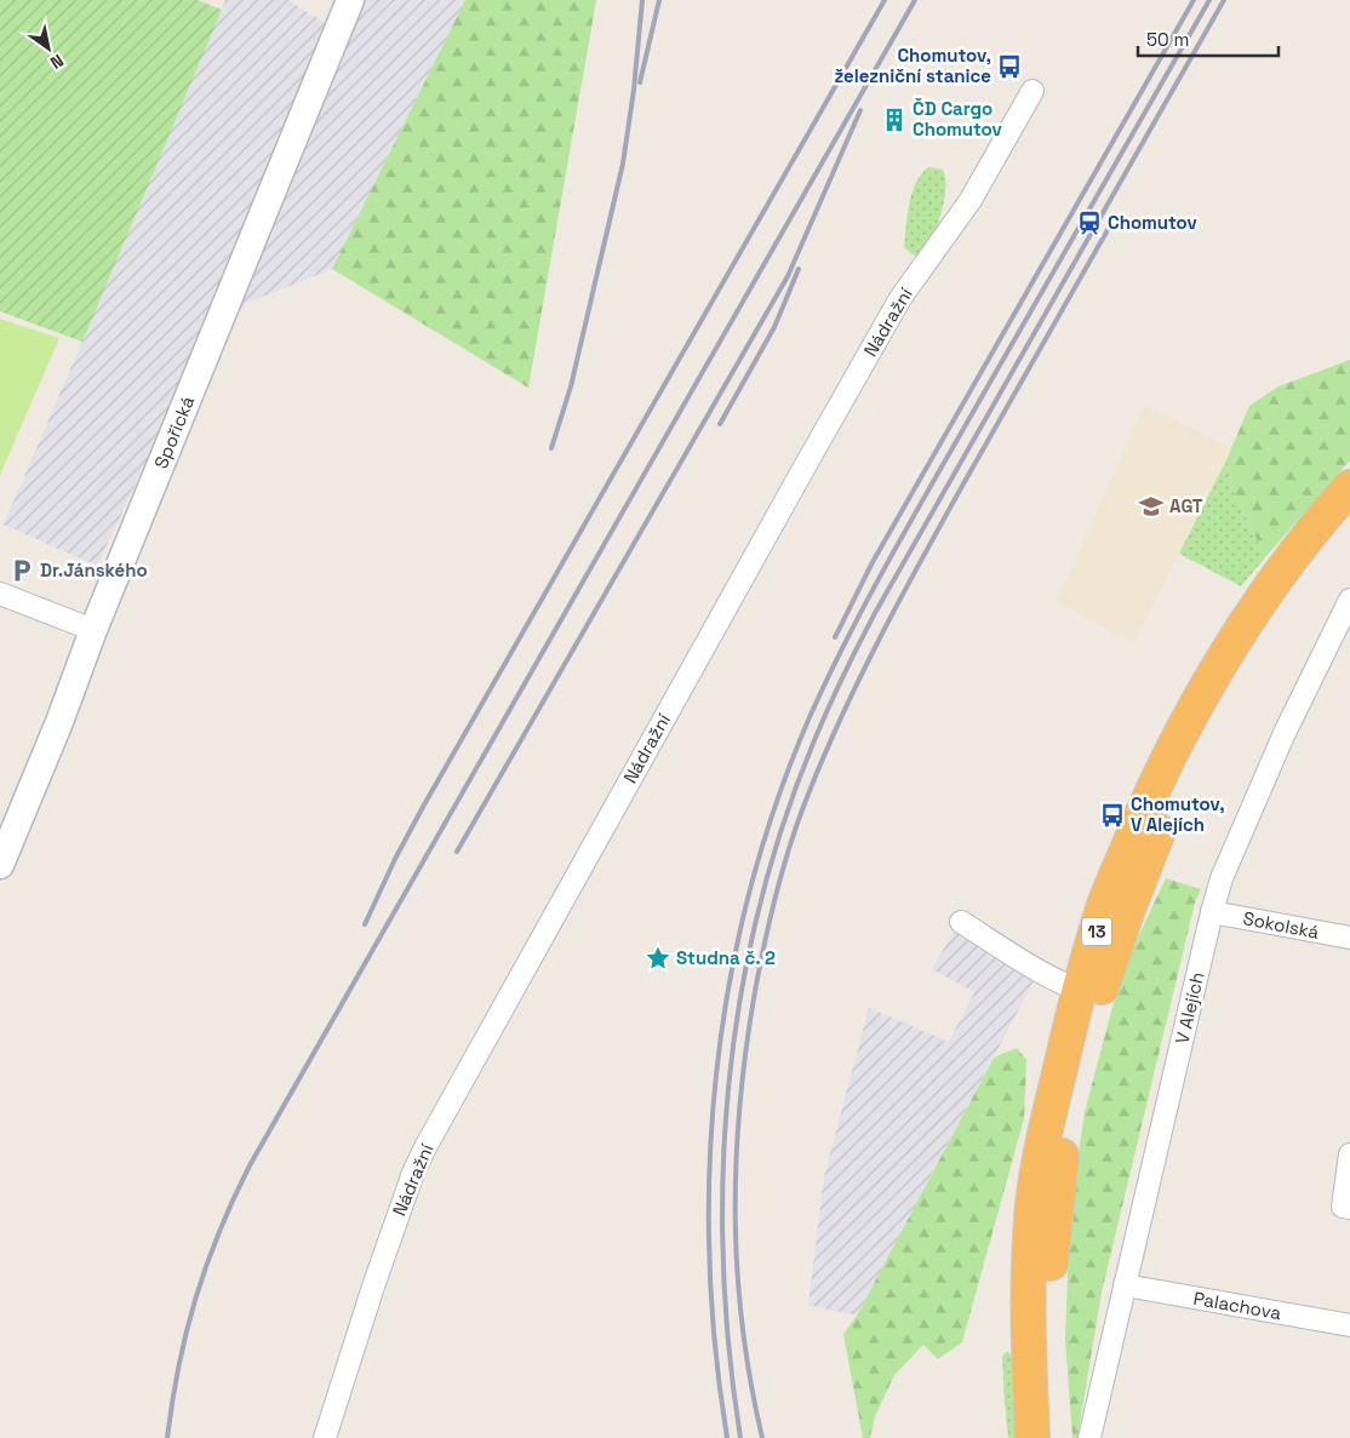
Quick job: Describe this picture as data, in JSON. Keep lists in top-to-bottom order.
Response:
{
  "streets": {
    "highway": ["13"],
    "street": [
      "Nádražní",
      "Spořická",
      "Sokolská",
      "V Alejích",
      "Palachova"
    ]
  },
  "crossings": [
    ["Sokolská", "V Alejích"],
    ["V Alejích", "Palachova"]
  ],
  "places": {
    "bus stop": ["Chomutov, železniční stanice", "Chomutov, V Alejích"],
    "building": ["ČD Cargo Chomutov"],
    "station": ["Chomutov"],
    "school or university": ["AGT"],
    "parking": ["Dr.Jánského"],
    "place": ["Studna č. 2"]
  },
  "scale_bar": "50 m",
  "north": "bottom right"
}
